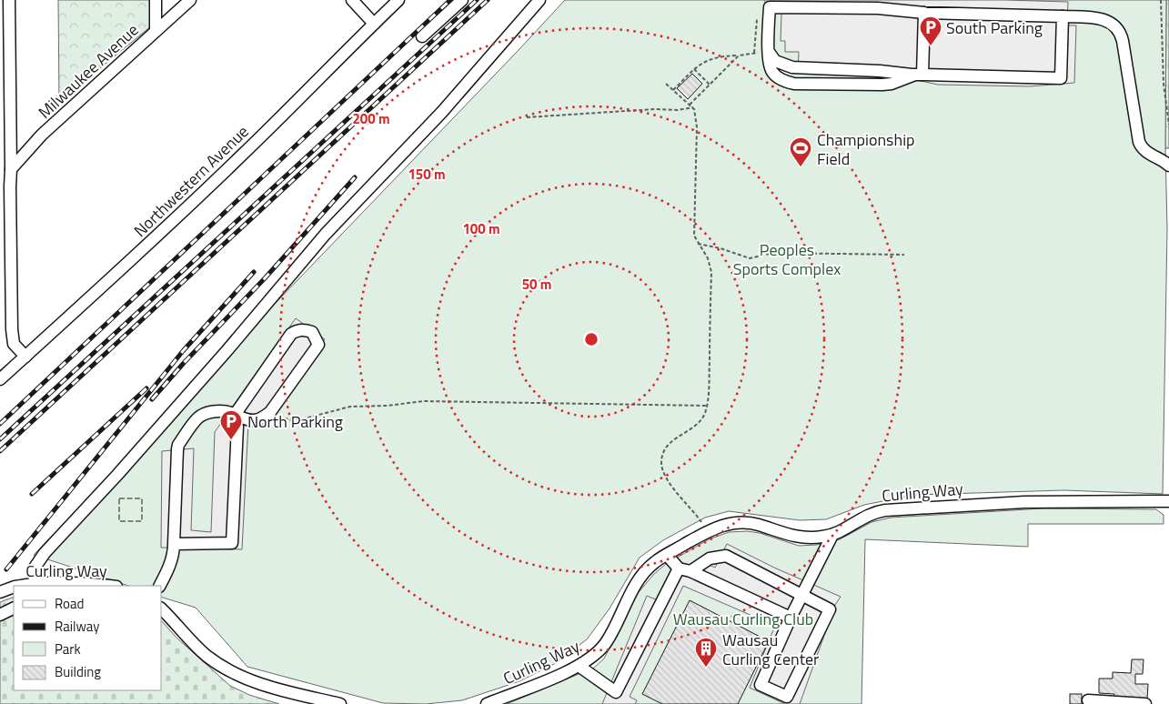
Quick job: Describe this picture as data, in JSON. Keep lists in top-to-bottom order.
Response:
{
  "streets": {
    "street": ["Milwaukee Avenue", "Northwestern Avenue", "Curling Way"]
  },
  "parks": ["Peoples Sports Complex", "Wausau Curling Club"],
  "places": {
    "parking": ["South Parking", "North Parking"],
    "sports": ["Championship Field"],
    "building": ["Wausau Curling Center"]
  },
  "legend": [
    "Road",
    "Railway",
    "Park",
    "Building"
  ],
  "rings": [
    "200 m",
    "150 m",
    "100 m",
    "50 m"
  ]
}
